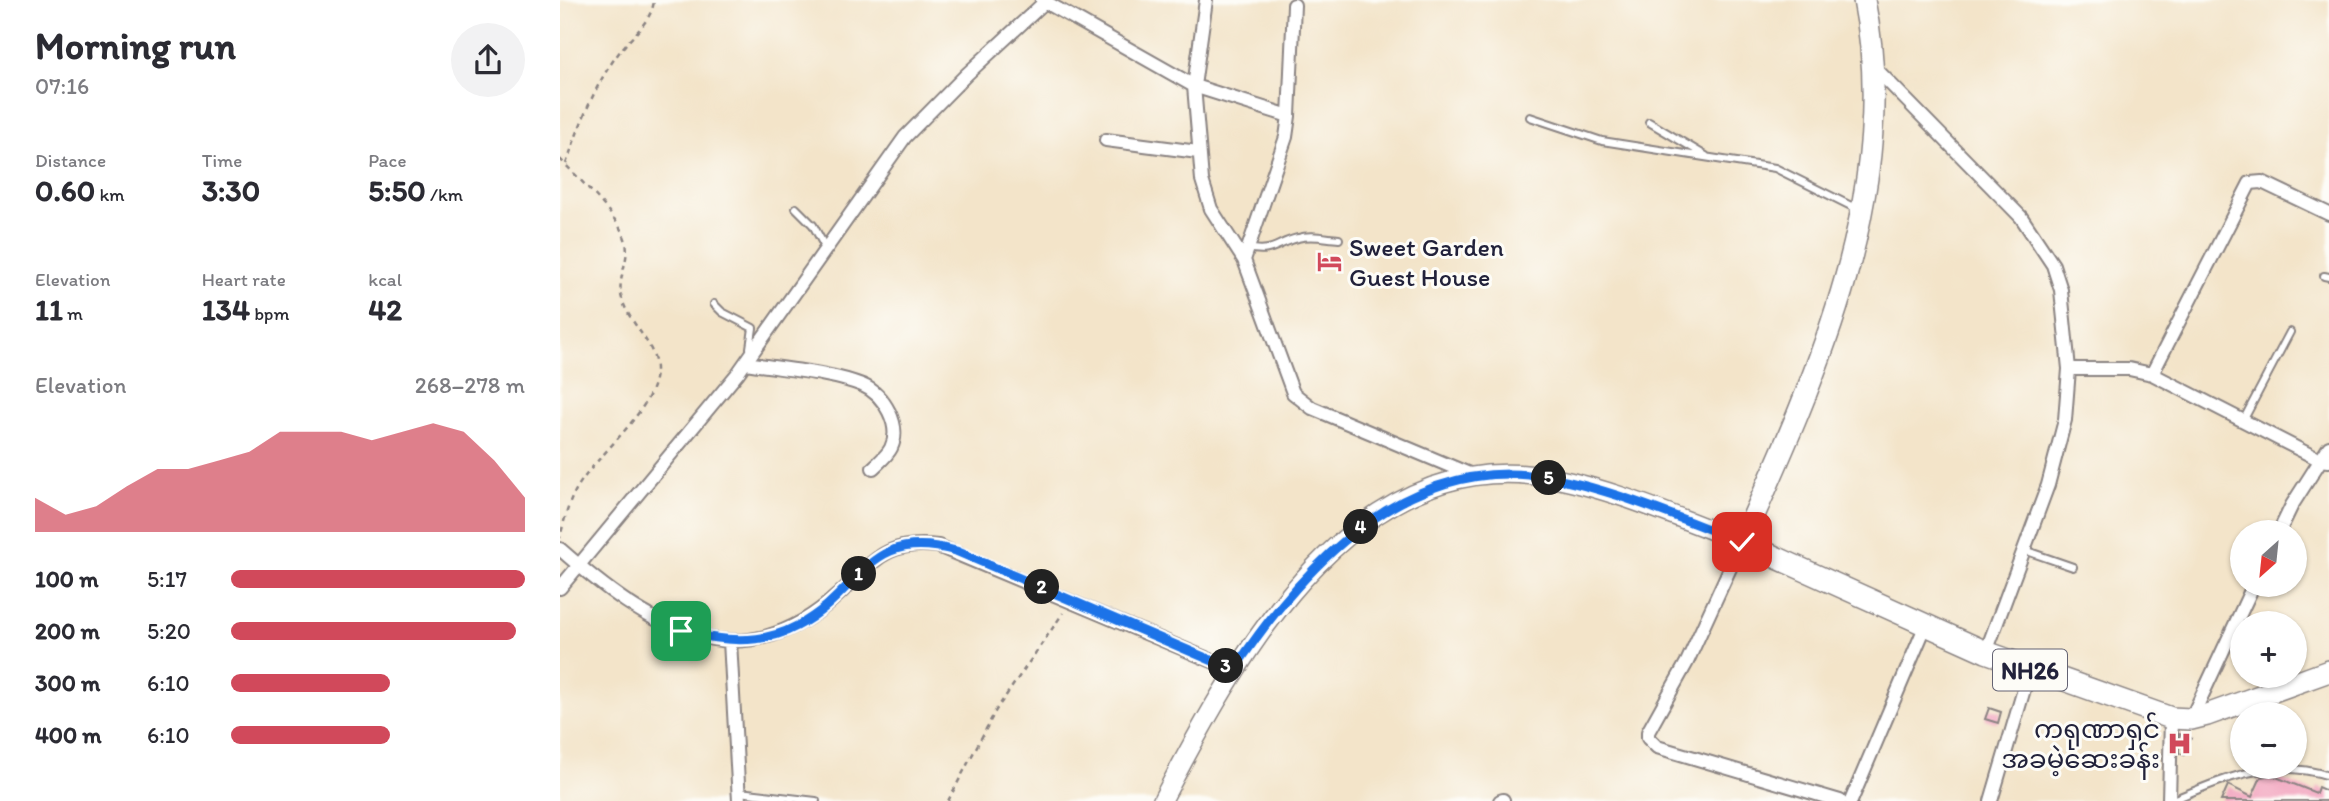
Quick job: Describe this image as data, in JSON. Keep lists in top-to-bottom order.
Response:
{
  "streets": {
    "highway": ["NH26"]
  },
  "places": {
    "hotel": ["Sweet Garden Guest House"],
    "hospital": ["ကရုဏာရှင် အခမဲ့ဆေးခန်း"]
  },
  "north": "bottom left",
  "page": {
    "heading": ["Morning run", "07:16"],
    "stats": [
      ["Distance", "0.60 km"],
      ["Time", "3:30"],
      ["Pace", "5:50 /km"],
      ["Elevation", "11 m"],
      ["Heart rate", "134 bpm"],
      ["kcal", "42"]
    ],
    "chart": ["Elevation", "268–278 m"],
    "pins": [
      "5",
      "4",
      "1",
      "2",
      "3"
    ],
    "map_buttons": ["+", "−"],
    "list": [
      {
        "name": "100 m",
        "note": "5:17"
      },
      {
        "name": "200 m",
        "note": "5:20"
      },
      {
        "name": "300 m",
        "note": "6:10"
      },
      {
        "name": "400 m",
        "note": "6:10"
      }
    ]
  }
}
